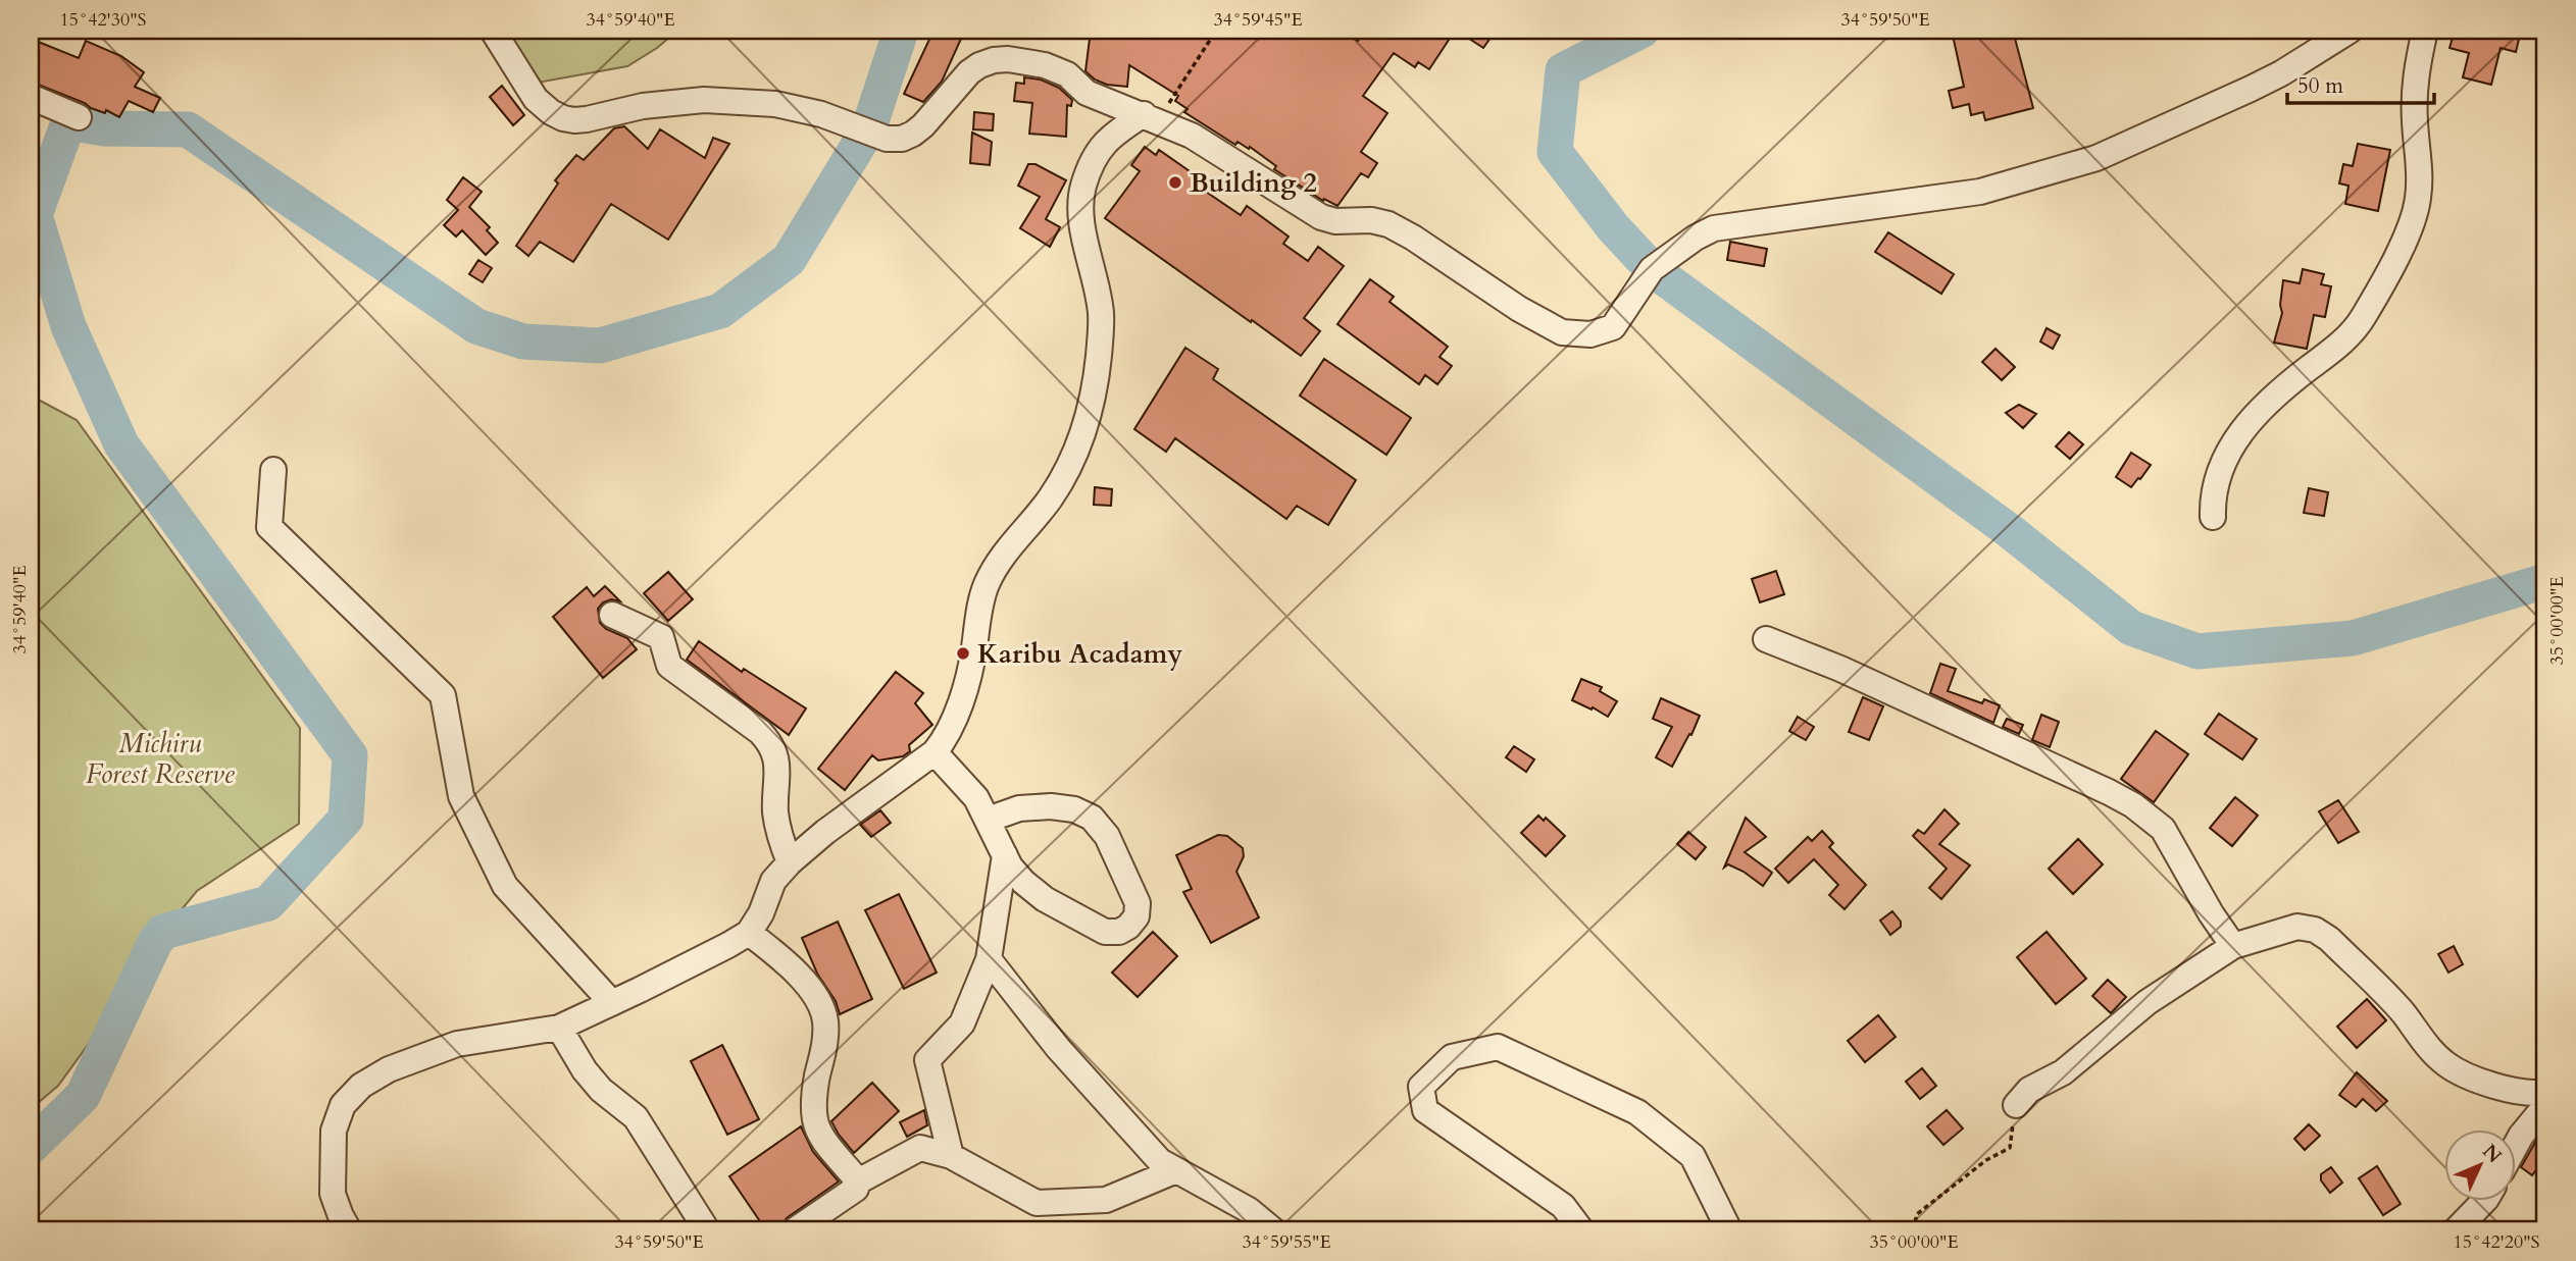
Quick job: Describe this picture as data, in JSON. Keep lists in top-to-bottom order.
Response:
{
  "parks": ["Michiru Forest Reserve"],
  "places": ["Building 2", "Karibu Acadamy"],
  "scale_bar": "50 m",
  "north": "top right",
  "coordinates": [
    "15°42'30\"S",
    "34°59'40\"E",
    "34°59'45\"E",
    "34°59'50\"E",
    "35°00'00\"E",
    "34°59'55\"E",
    "15°42'20\"S"
  ]
}
